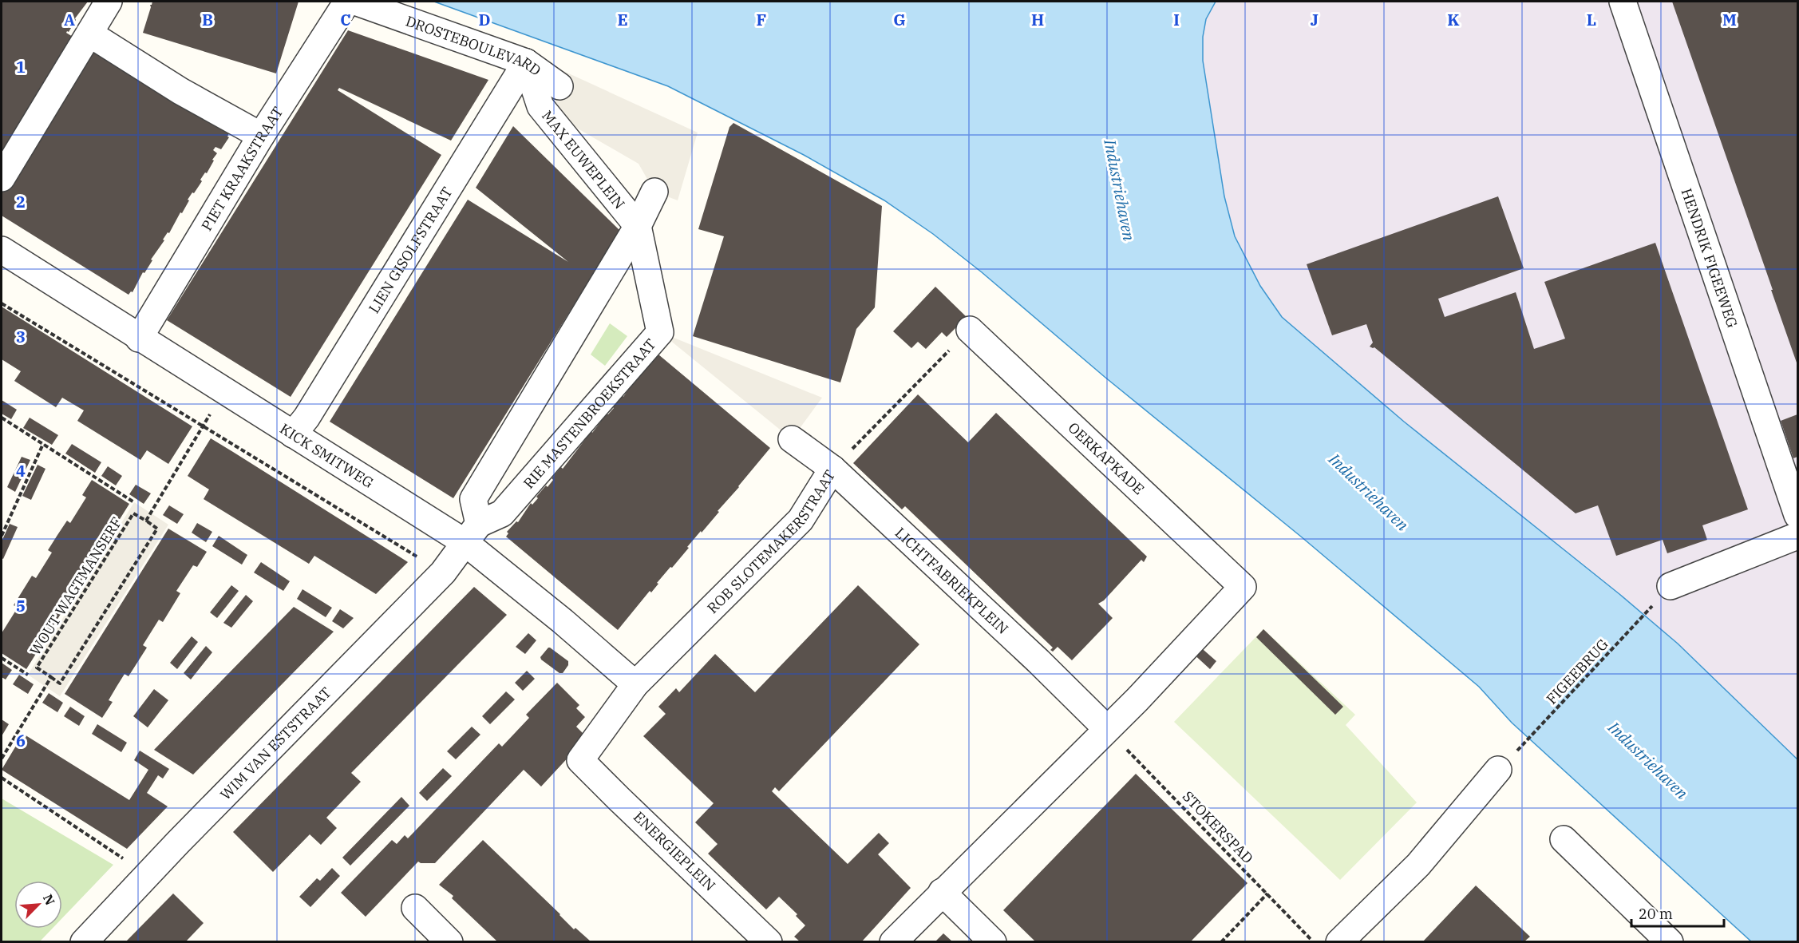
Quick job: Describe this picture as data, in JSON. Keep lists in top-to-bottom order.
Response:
{
  "streets": {
    "street": [
      "DROSTEBOULEVARD",
      "MAX EUWEPLEIN",
      "PIET KRAAKSTRAAT",
      "LIEN GISOLFSTRAAT",
      "HENDRIK FIGEEWEG",
      "RIE MASTENBROEKSTRAAT",
      "KICK SMITWEG",
      "OERKAPKADE",
      "ROB SLOTEMAKERSTRAAT",
      "LICHTFABRIEKPLEIN",
      "WIM VAN ESTSTRAAT",
      "ENERGIEPLEIN"
    ],
    "path": ["WOUT WAGTMANSERF", "FIGEEBRUG", "STOKERSPAD"]
  },
  "crossings": [
    ["DROSTEBOULEVARD", "MAX EUWEPLEIN"],
    ["DROSTEBOULEVARD", "LIEN GISOLFSTRAAT"],
    ["MAX EUWEPLEIN", "LIEN GISOLFSTRAAT"],
    ["MAX EUWEPLEIN", "RIE MASTENBROEKSTRAAT"],
    ["PIET KRAAKSTRAAT", "KICK SMITWEG"],
    ["LIEN GISOLFSTRAAT", "KICK SMITWEG"],
    ["RIE MASTENBROEKSTRAAT", "KICK SMITWEG"],
    ["RIE MASTENBROEKSTRAAT", "WIM VAN ESTSTRAAT"],
    ["KICK SMITWEG", "ROB SLOTEMAKERSTRAAT"],
    ["KICK SMITWEG", "WIM VAN ESTSTRAAT"],
    ["OERKAPKADE", "ROB SLOTEMAKERSTRAAT"],
    ["OERKAPKADE", "LICHTFABRIEKPLEIN"],
    ["OERKAPKADE", "STOKERSPAD"],
    ["ROB SLOTEMAKERSTRAAT", "LICHTFABRIEKPLEIN"],
    ["ROB SLOTEMAKERSTRAAT", "ENERGIEPLEIN"],
    ["LICHTFABRIEKPLEIN", "STOKERSPAD"]
  ],
  "water": ["Industriehaven"],
  "scale_bar": "20 m",
  "north": "top right",
  "grid": {
    "columns": [
      "A",
      "B",
      "C",
      "D",
      "E",
      "F",
      "G",
      "H",
      "I",
      "J",
      "K",
      "L",
      "M"
    ],
    "rows": [
      "1",
      "2",
      "3",
      "4",
      "5",
      "6"
    ]
  }
}
